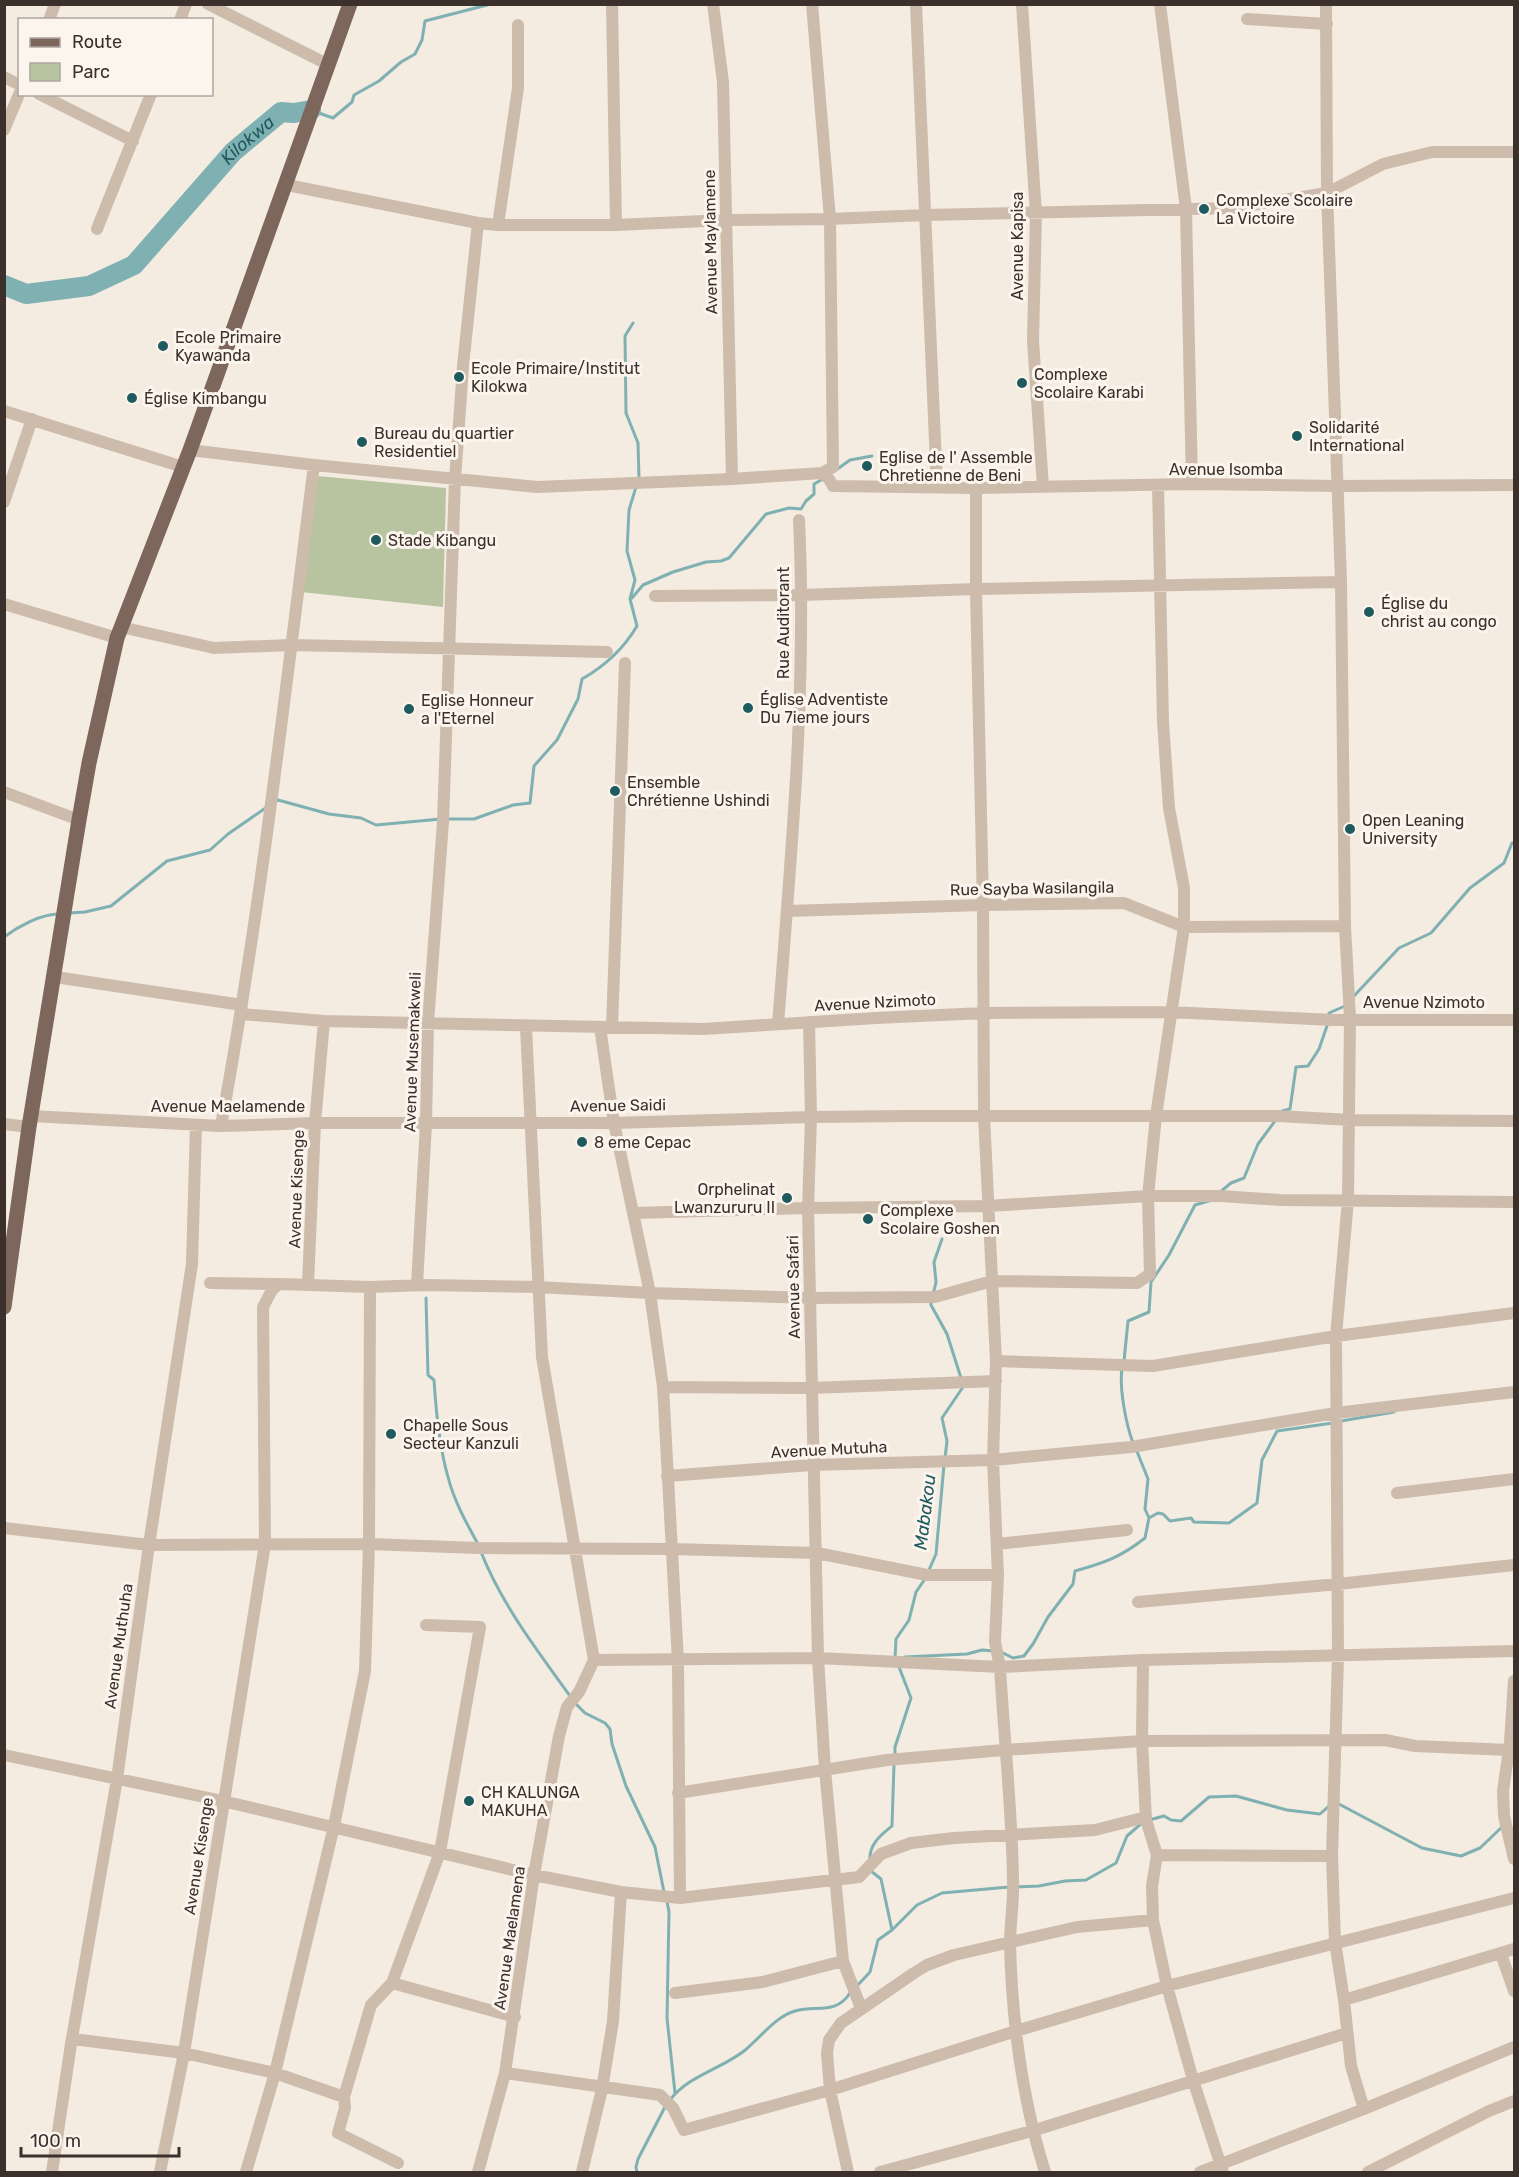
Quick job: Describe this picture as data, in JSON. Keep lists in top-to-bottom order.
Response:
{
  "streets": {
    "street": [
      "Avenue Maylamene",
      "Avenue Kapisa",
      "Avenue Isomba",
      "Rue Auditorant",
      "Rue Sayba Wasilangila",
      "Avenue Nzimoto",
      "Avenue Musemakweli",
      "Avenue Saidi",
      "Avenue Maelamende",
      "Avenue Kisenge",
      "Avenue Safari",
      "Avenue Mutuha",
      "Avenue Muthuha",
      "Avenue Maelamena"
    ]
  },
  "crossings": [
    ["Avenue Kapisa", "Avenue Isomba"],
    ["Rue Auditorant", "Rue Sayba Wasilangila"],
    ["Avenue Nzimoto", "Avenue Musemakweli"],
    ["Avenue Nzimoto", "Avenue Safari"],
    ["Avenue Musemakweli", "Avenue Saidi"],
    ["Avenue Musemakweli", "Avenue Maelamende"],
    ["Avenue Saidi", "Avenue Maelamende"],
    ["Avenue Saidi", "Avenue Safari"],
    ["Avenue Maelamende", "Avenue Kisenge"],
    ["Avenue Maelamende", "Avenue Muthuha"],
    ["Avenue Safari", "Avenue Mutuha"]
  ],
  "water": ["Kilokwa", "Mabakou"],
  "places": [
    "Complexe Scolaire La Victoire",
    "Ecole Primaire Kyawanda",
    "Ecole Primaire/Institut Kilokwa",
    "Complexe Scolaire Karabi",
    "Église Kimbangu",
    "Solidarité International",
    "Bureau du quartier Residentiel",
    "Eglise de l' Assemble Chretienne de Beni",
    "Stade Kibangu",
    "Église du christ au congo",
    "Église Adventiste Du 7ieme jours",
    "Eglise Honneur a l'Eternel",
    "Ensemble Chrétienne Ushindi",
    "Open Leaning University",
    "8 eme Cepac",
    "Orphelinat Lwanzururu II",
    "Complexe Scolaire Goshen",
    "Chapelle Sous Secteur Kanzuli",
    "CH KALUNGA MAKUHA"
  ],
  "legend": ["Route", "Parc"],
  "scale_bar": "100 m"
}
